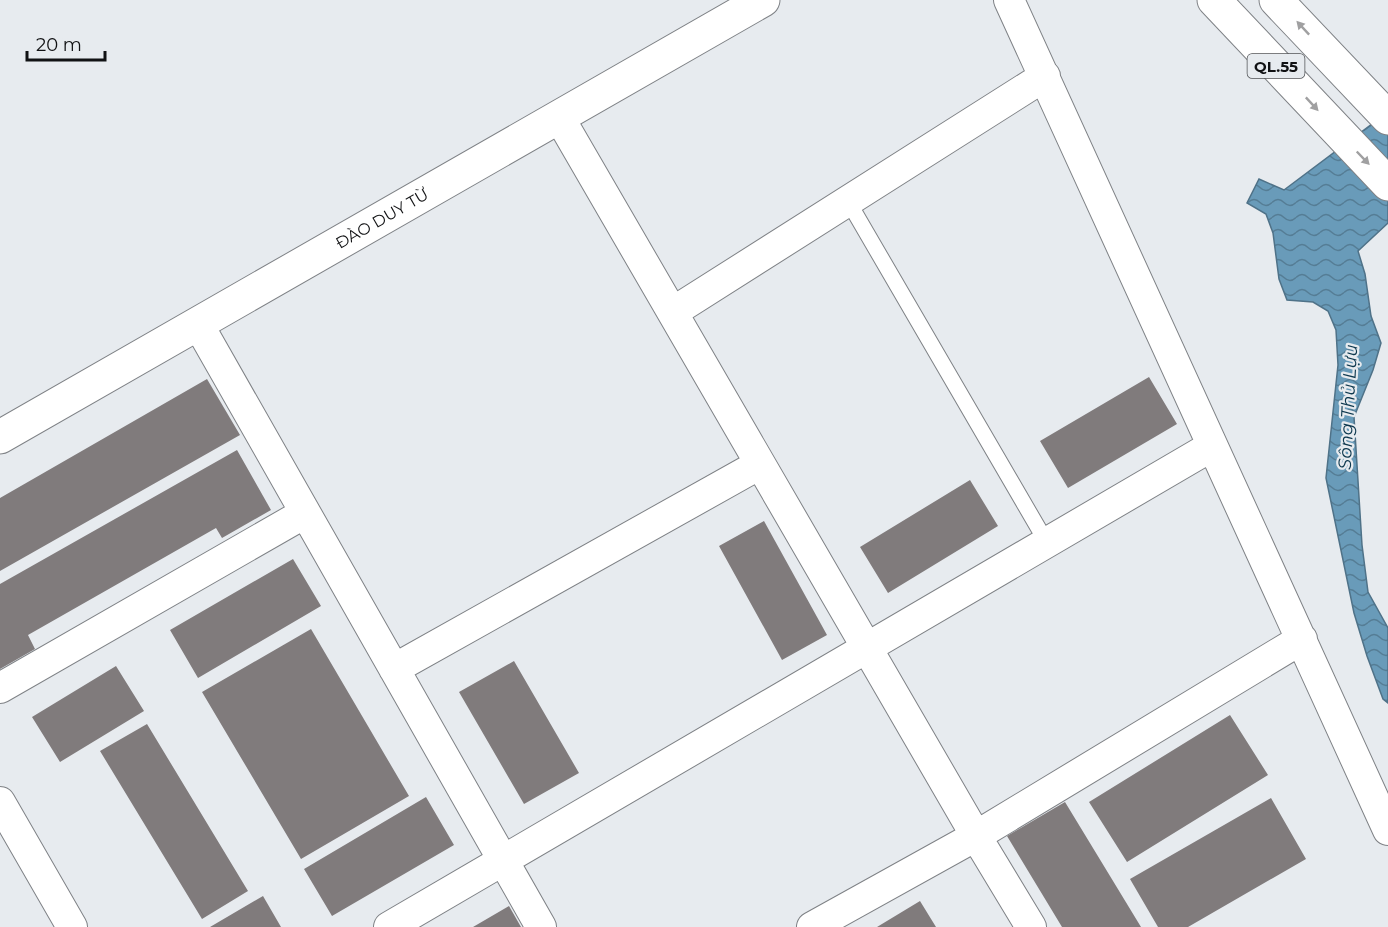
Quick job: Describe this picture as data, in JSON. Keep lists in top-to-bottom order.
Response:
{
  "streets": {
    "main road": ["QL.55", "ĐÀO DUY TỪ"]
  },
  "water": ["Sông Thủ Lựu"],
  "scale_bar": "20 m"
}
